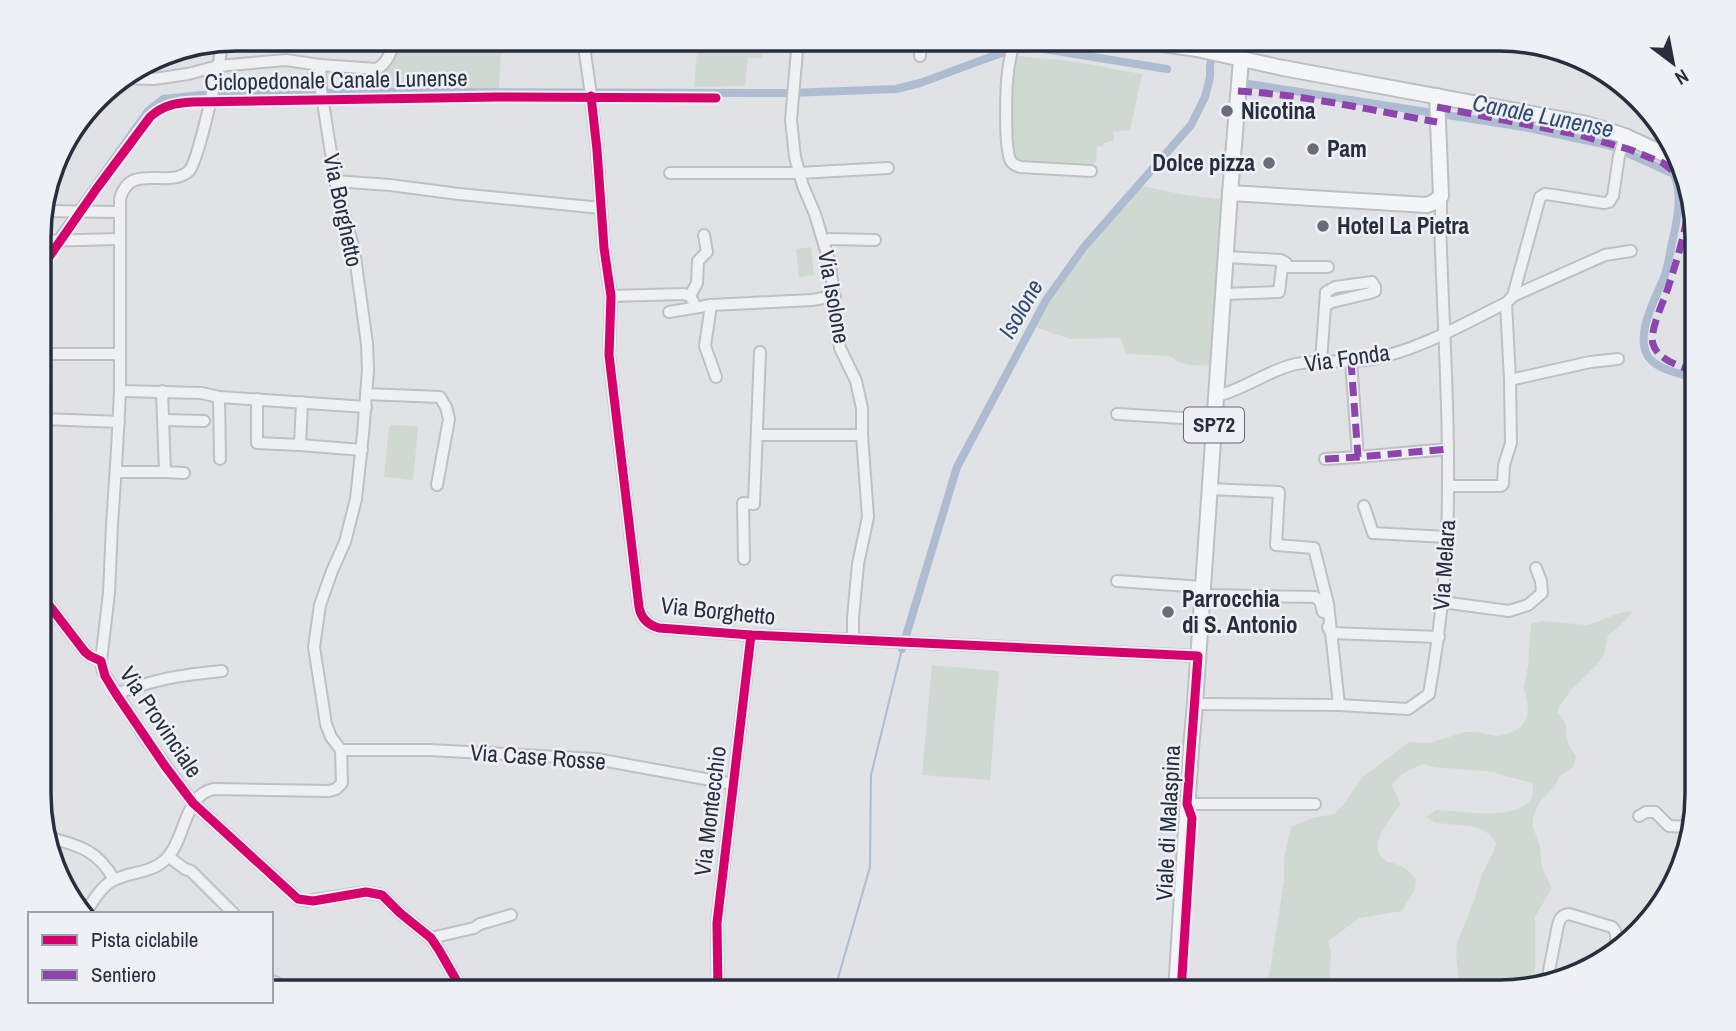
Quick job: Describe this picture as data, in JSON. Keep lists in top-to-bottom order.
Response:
{
  "streets": {
    "main road": ["SP72", "Via Melara", "Viale di Malaspina"],
    "street": [
      "Via Borghetto",
      "Via Isolone",
      "Via Fonda",
      "Via Provinciale",
      "Via Case Rosse",
      "Via Montecchio"
    ],
    "cycle path": ["Ciclopedonale Canale Lunense"]
  },
  "crossings": [
    ["Via Borghetto", "Via Isolone"],
    ["Via Borghetto", "Via Provinciale"],
    ["Via Borghetto", "Via Case Rosse"],
    ["Via Borghetto", "Via Montecchio"],
    ["Via Borghetto", "Viale di Malaspina"],
    ["Via Fonda", "Via Melara"],
    ["Via Fonda", "Viale di Malaspina"],
    ["SP72", "Viale di Malaspina"],
    ["Via Melara", "Viale di Malaspina"],
    ["Via Case Rosse", "Via Montecchio"]
  ],
  "water": ["Canale Lunense", "Isolone"],
  "places": [
    "Nicotina",
    "Pam",
    "Dolce pizza",
    "Hotel La Pietra",
    "Parrocchia di S. Antonio"
  ],
  "legend": ["Pista ciclabile", "Sentiero"],
  "north": "bottom right"
}
